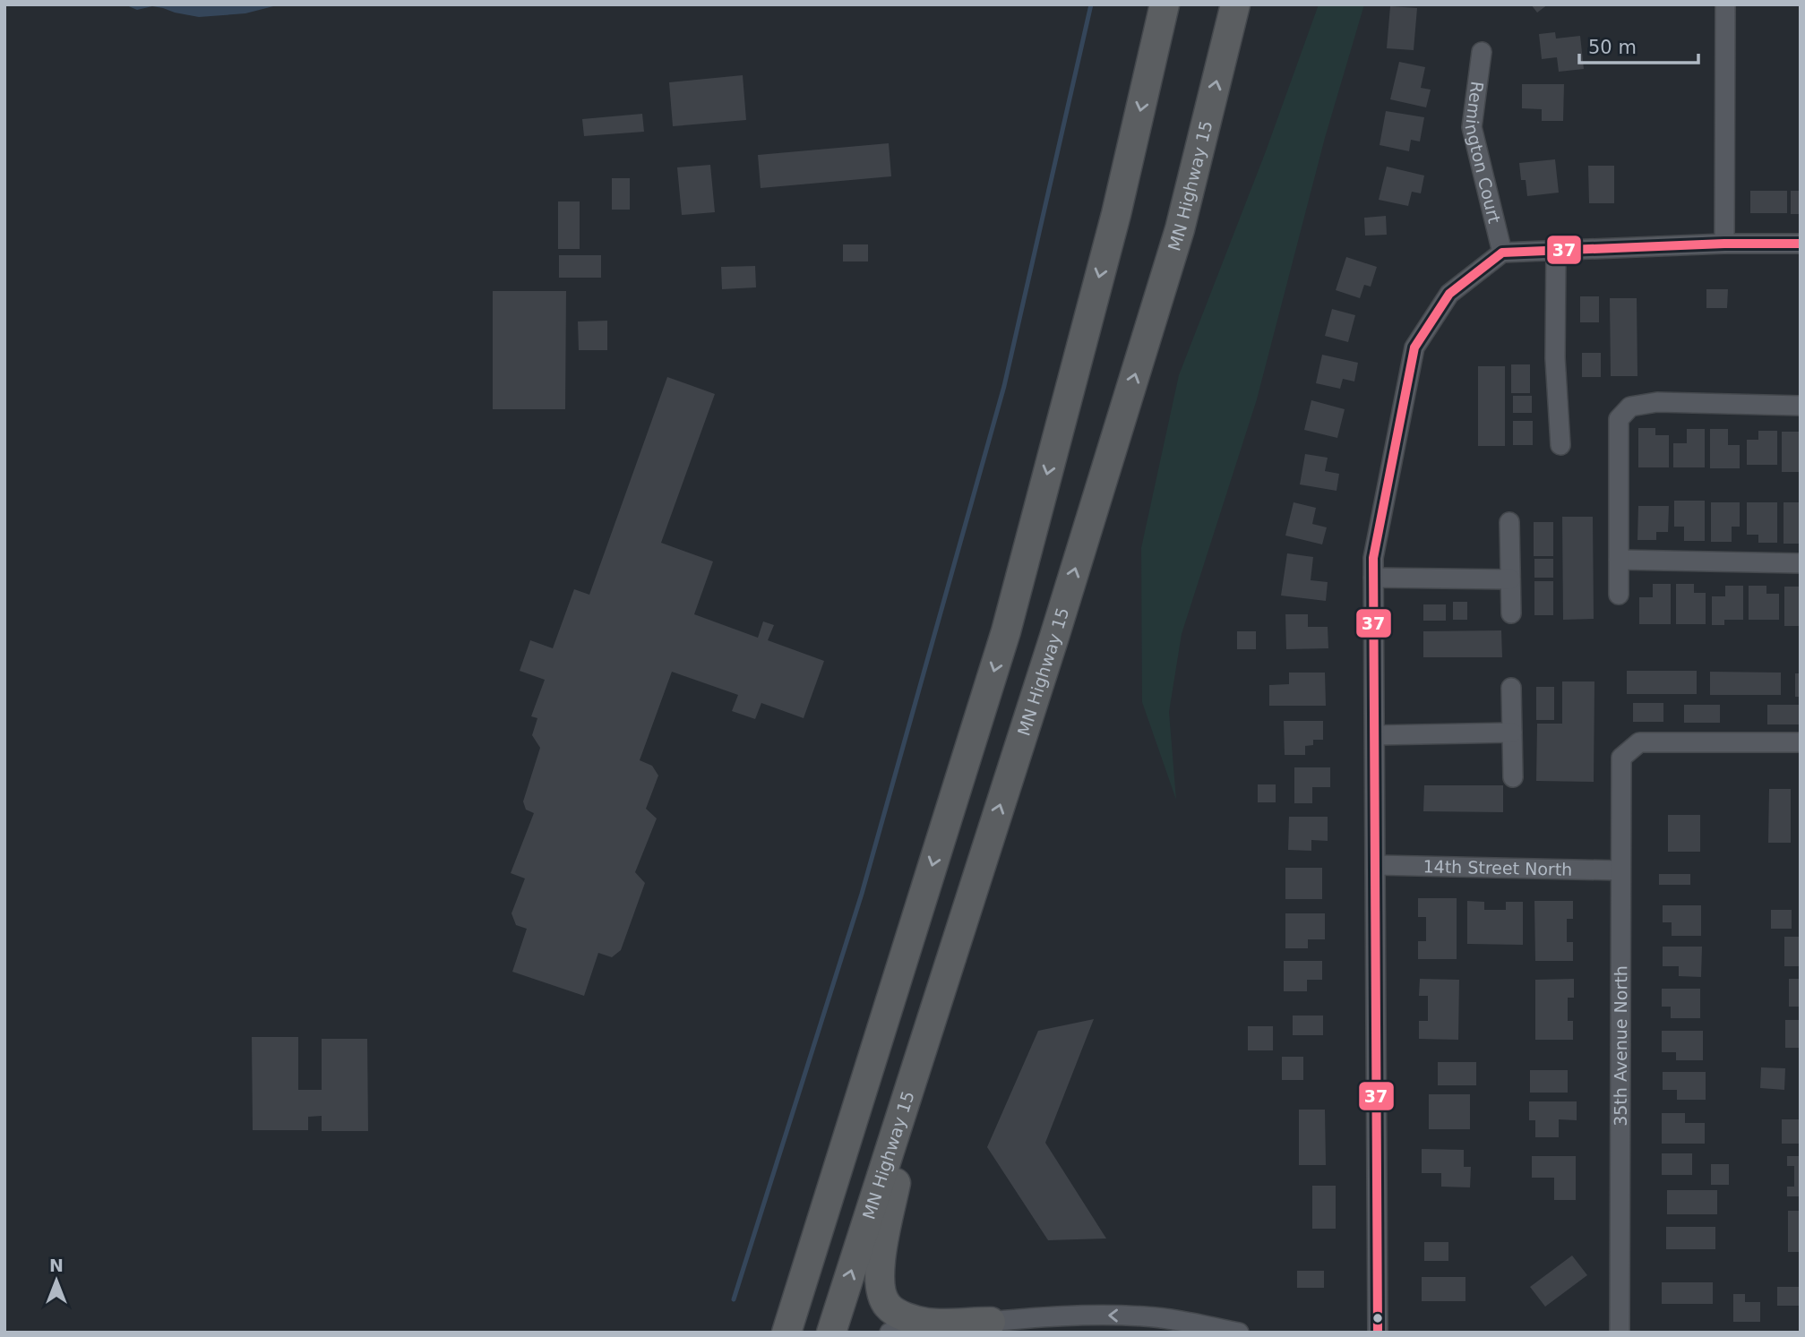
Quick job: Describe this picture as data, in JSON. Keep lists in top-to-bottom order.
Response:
{
  "streets": {
    "highway": ["MN Highway 15"],
    "street": ["Remington Court", "14th Street North", "35th Avenue North"]
  },
  "crossings": [
    ["14th Street North", "35th Avenue North"]
  ],
  "lines": ["transit line 37"],
  "scale_bar": "50 m",
  "north": "top"
}
